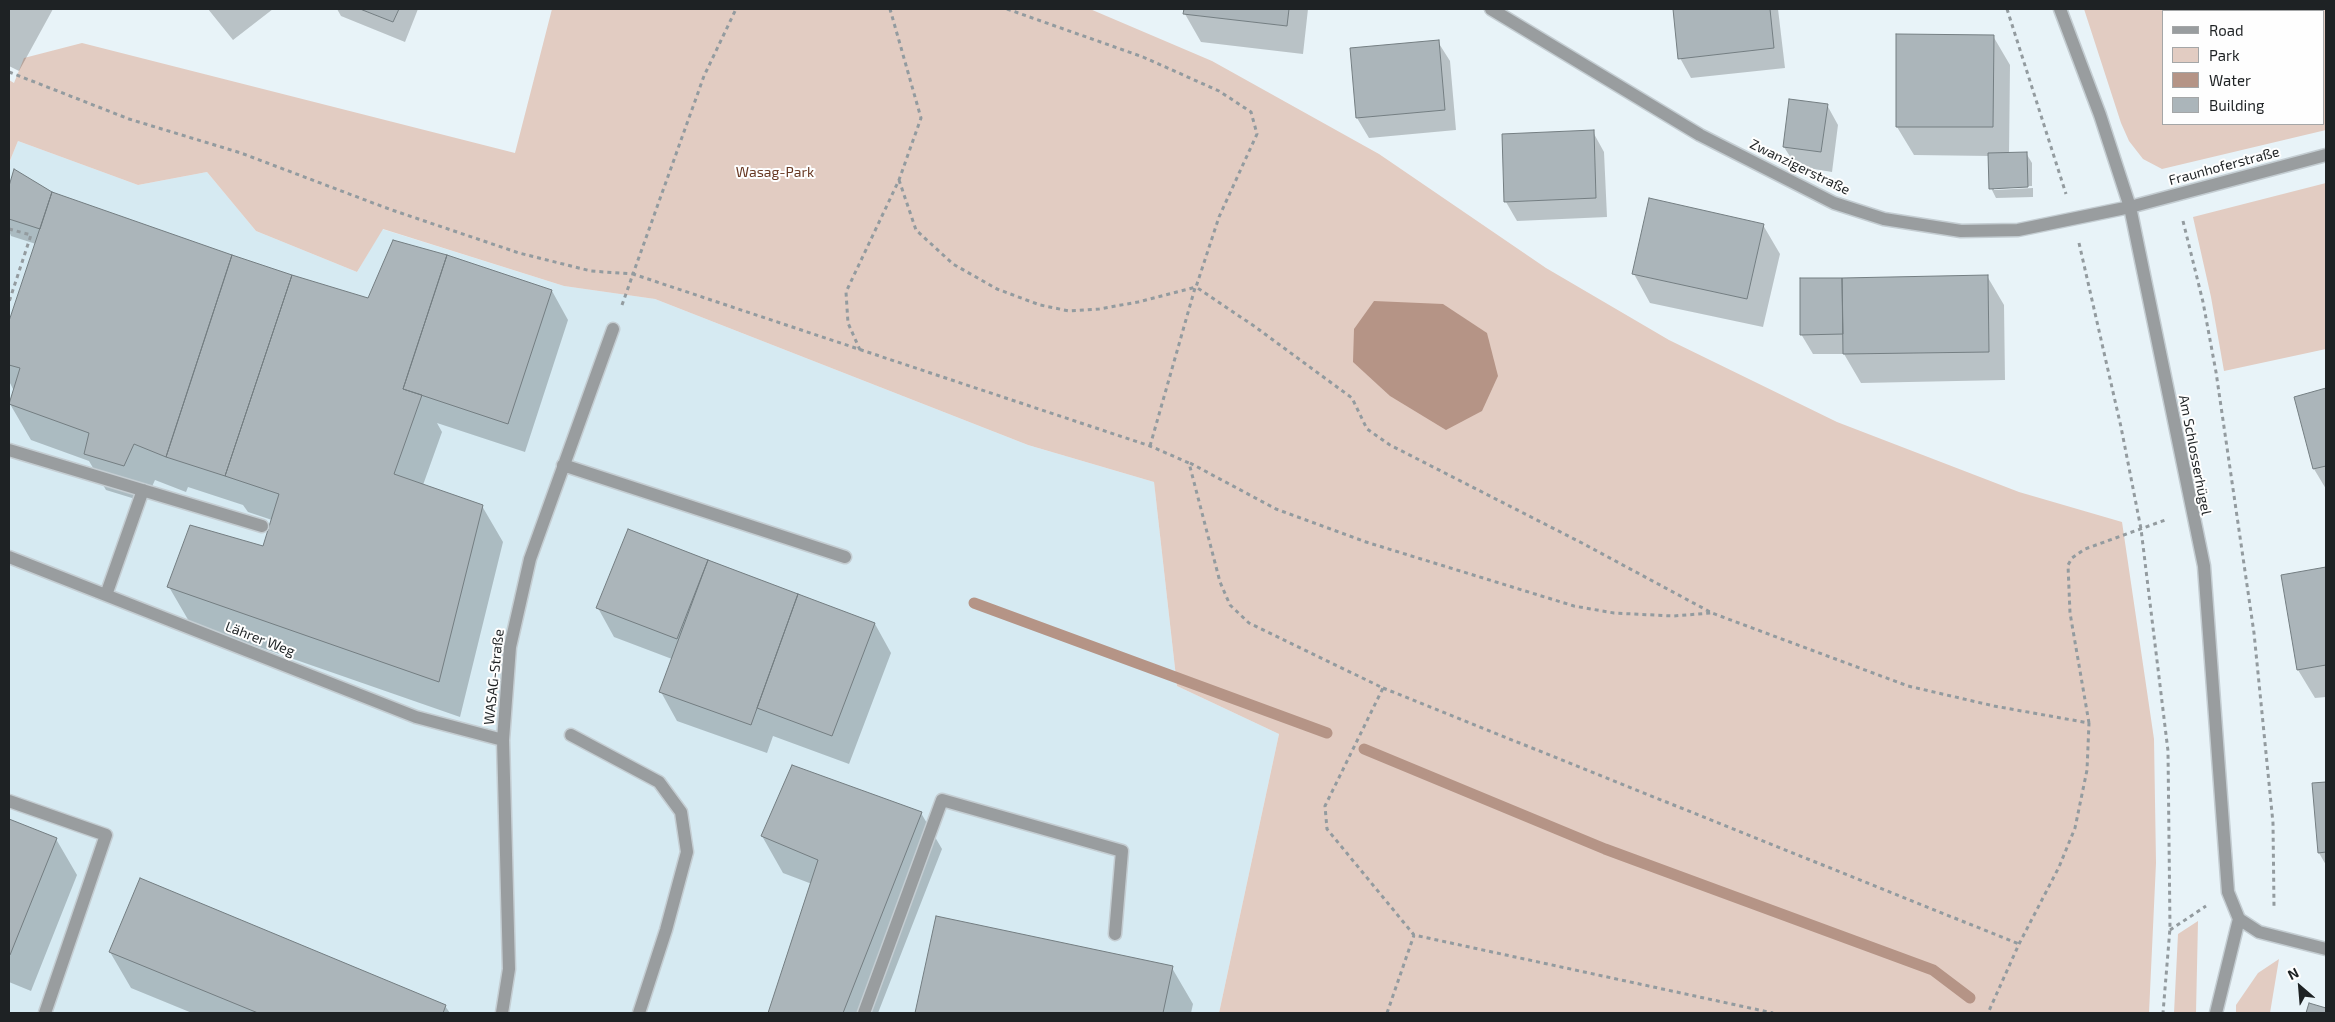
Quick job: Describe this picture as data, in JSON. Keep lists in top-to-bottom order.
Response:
{
  "streets": {
    "street": [
      "Fraunhoferstraße",
      "Zwanzigerstraße",
      "Am Schlosserhügel",
      "Lährer Weg",
      "WASAG-Straße"
    ]
  },
  "crossings": [
    ["Fraunhoferstraße", "Zwanzigerstraße"],
    ["Fraunhoferstraße", "Am Schlosserhügel"],
    ["Zwanzigerstraße", "Am Schlosserhügel"],
    ["Lährer Weg", "WASAG-Straße"]
  ],
  "parks": ["Wasag-Park"],
  "legend": [
    "Road",
    "Park",
    "Water",
    "Building"
  ],
  "north": "top left"
}
